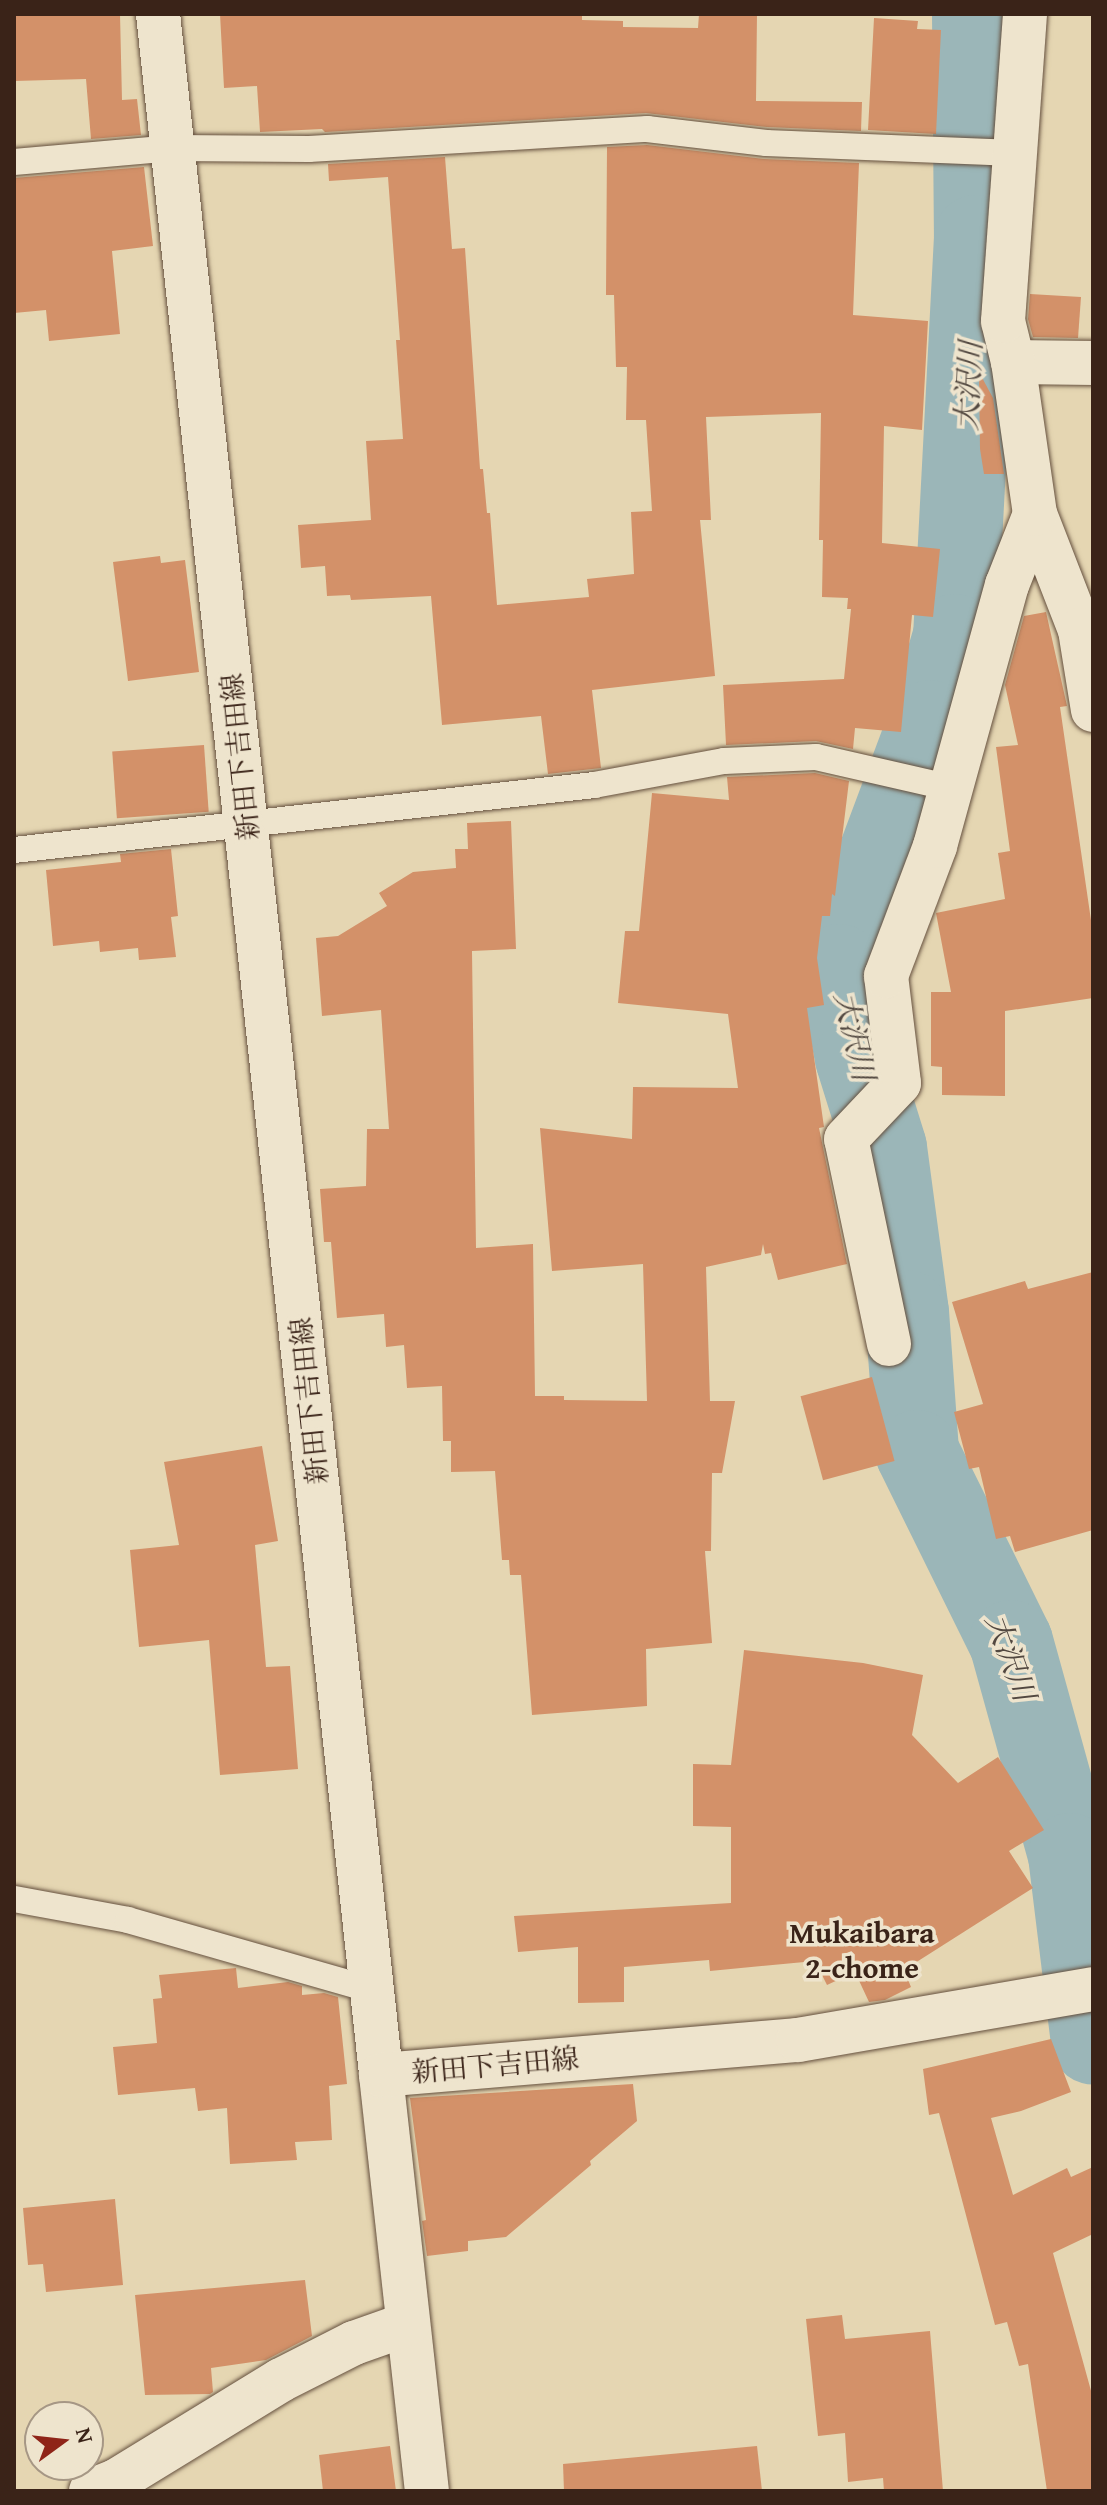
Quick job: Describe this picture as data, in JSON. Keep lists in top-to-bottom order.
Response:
{
  "streets": {
    "main road": ["新田下吉田線"]
  },
  "districts": ["Mukaibara 2-chome"],
  "water": ["大沢川"],
  "north": "right"
}
